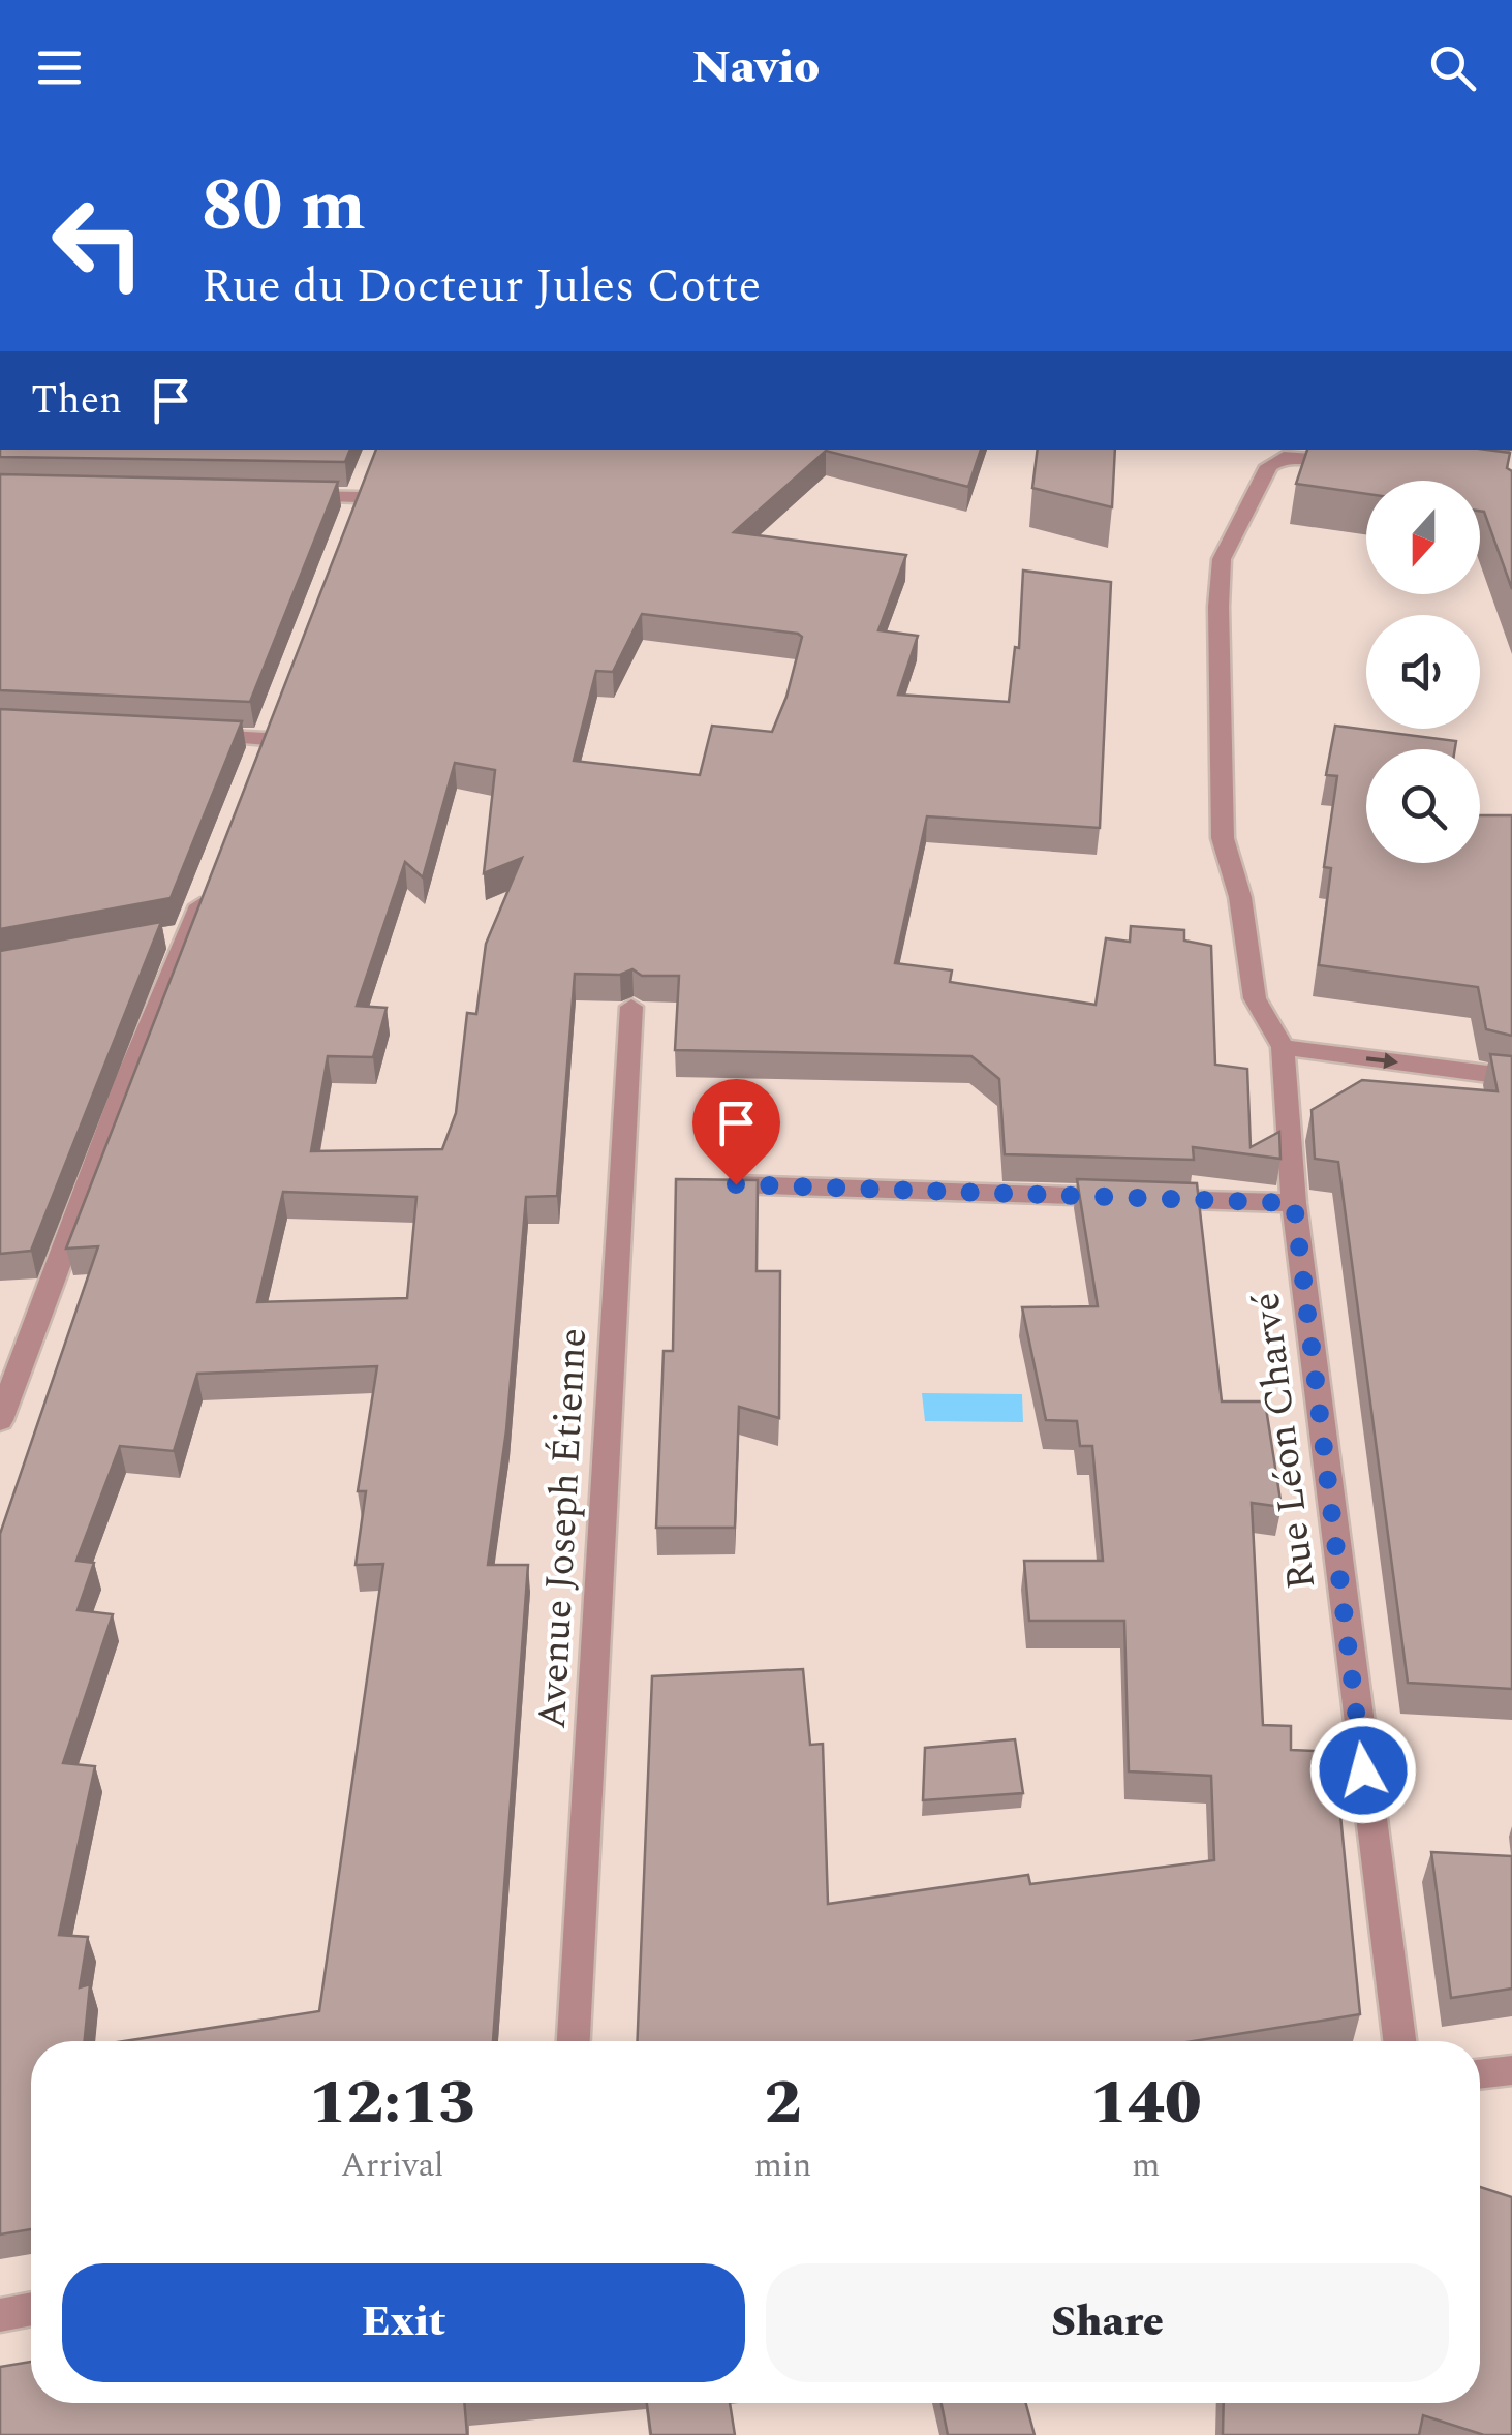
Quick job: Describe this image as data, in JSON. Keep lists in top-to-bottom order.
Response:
{
  "streets": {
    "street": ["Rue Léon Charvé", "Avenue Joseph Étienne"]
  },
  "north": "bottom",
  "page": {
    "header": "Navio",
    "turn": ["80 m", "Rue du Docteur Jules Cotte"],
    "then": "Then",
    "eta": [
      "12:13",
      "Arrival",
      "2",
      "min",
      "140",
      "m"
    ],
    "buttons": ["Exit", "Share"]
  }
}
